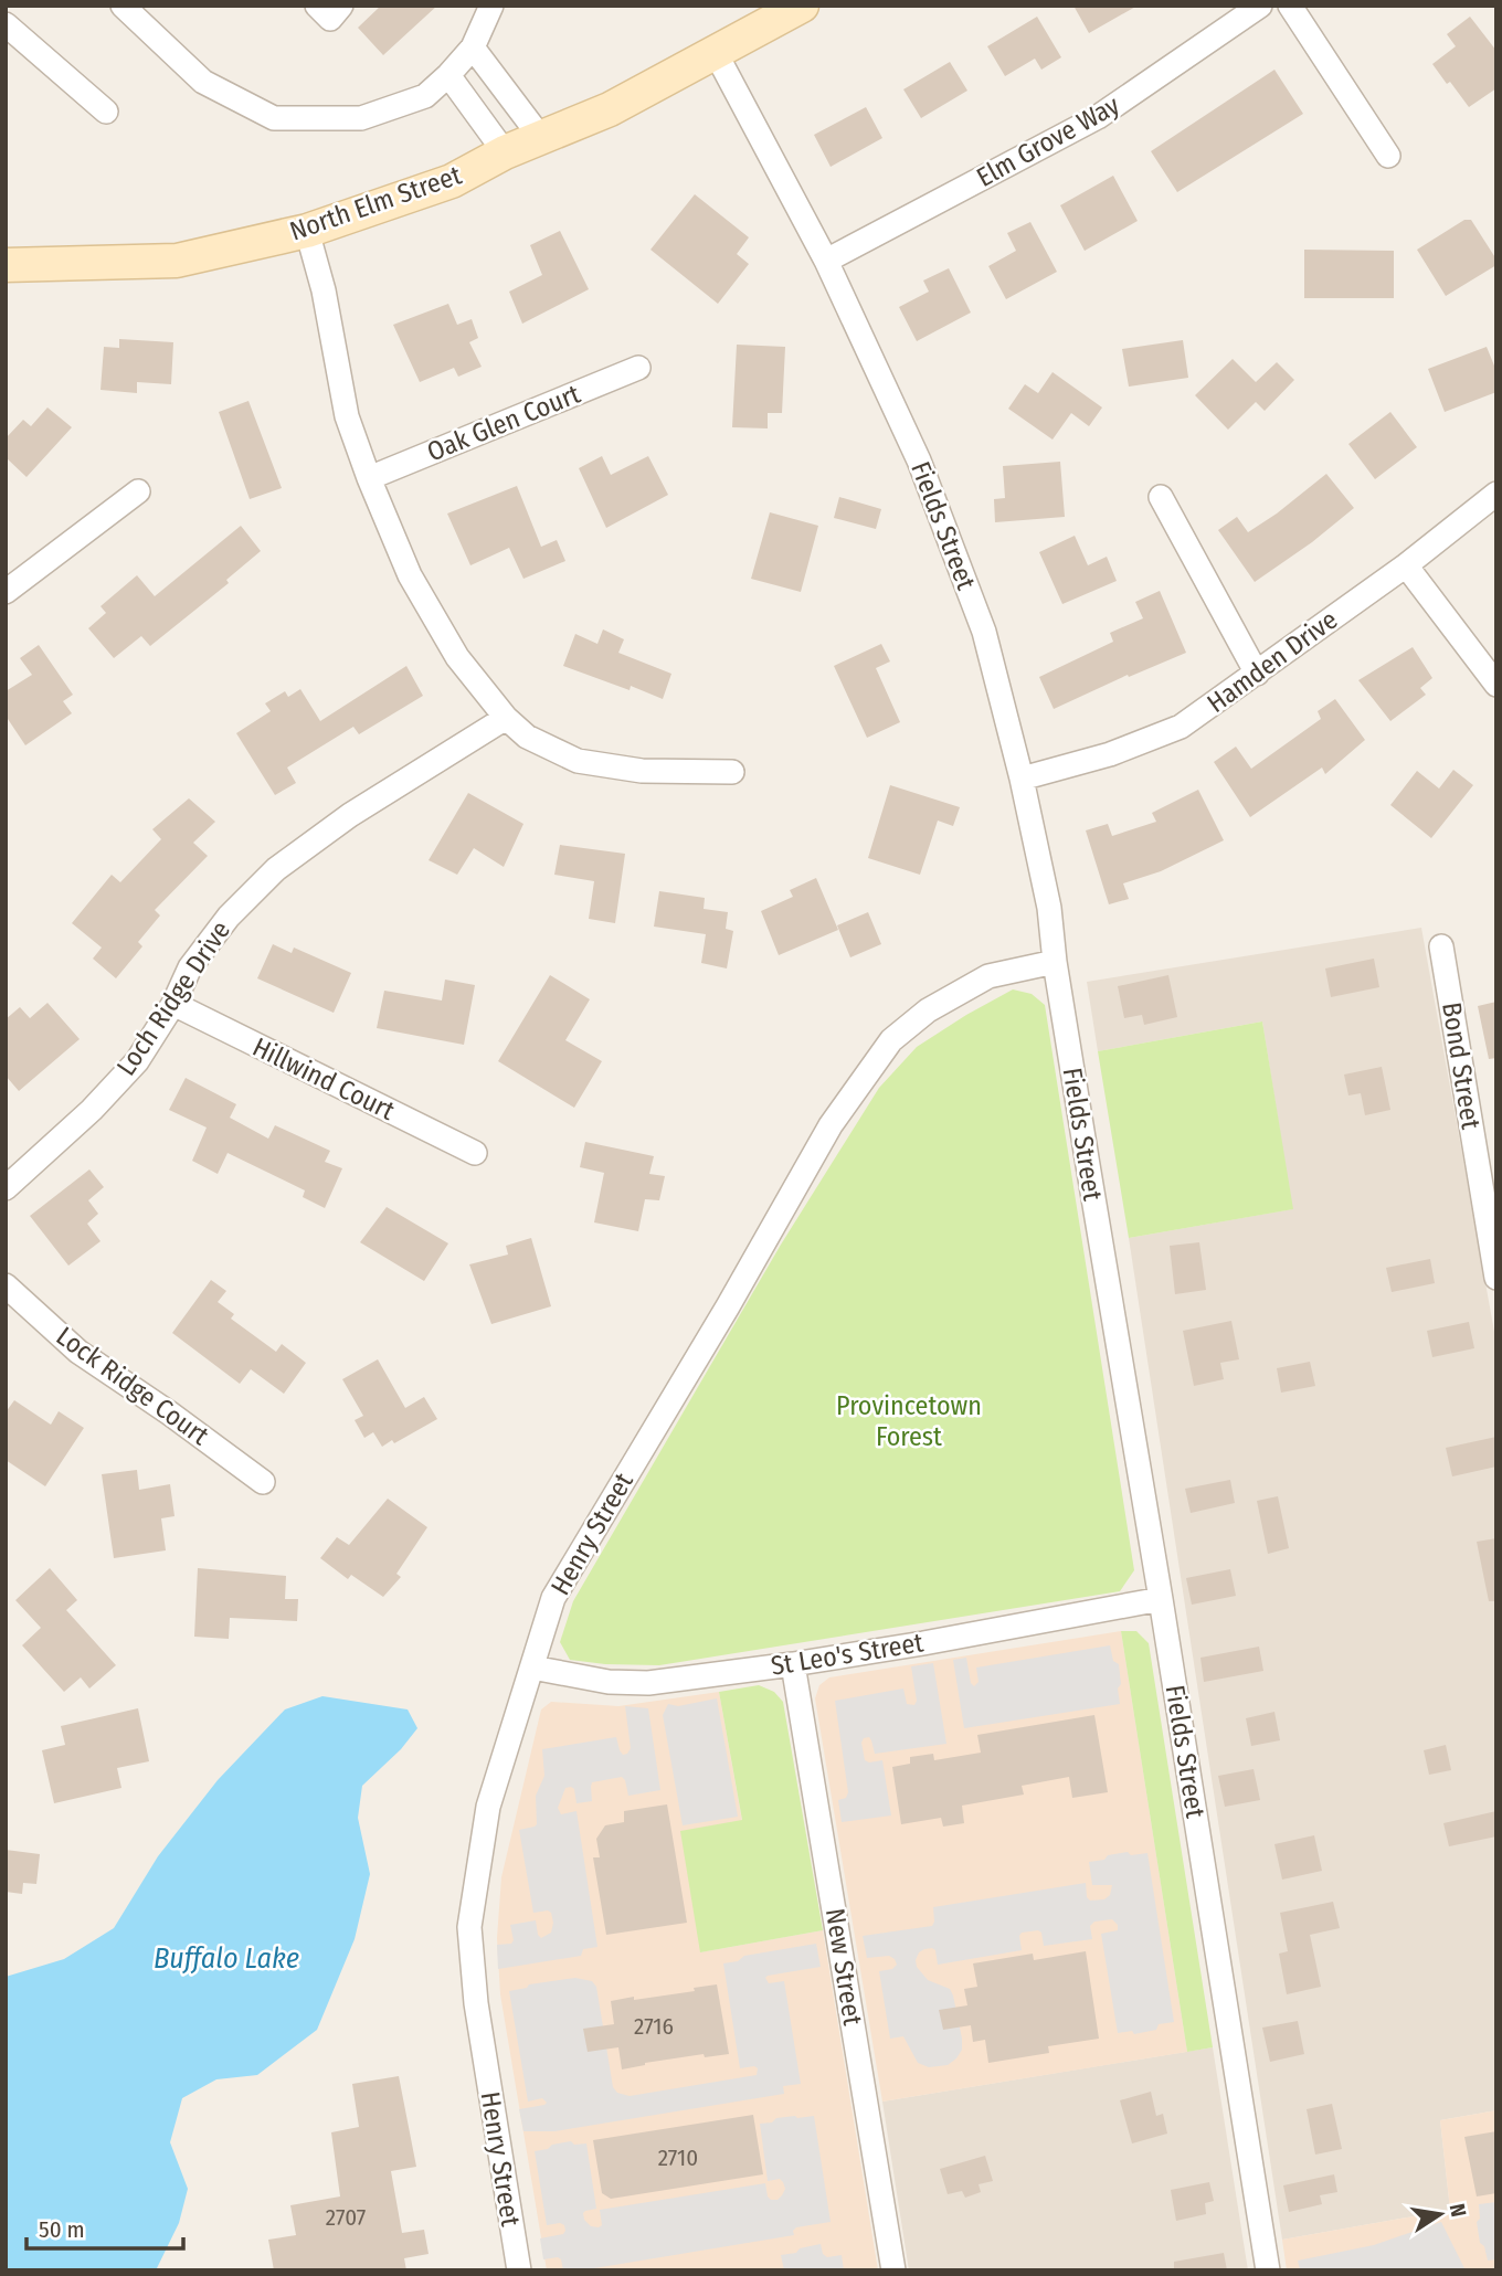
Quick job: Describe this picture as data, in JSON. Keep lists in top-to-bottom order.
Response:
{
  "streets": {
    "main road": ["North Elm Street"],
    "street": [
      "Elm Grove Way",
      "Oak Glen Court",
      "Fields Street",
      "Hamden Drive",
      "Loch Ridge Drive",
      "Bond Street",
      "Hillwind Court",
      "Lock Ridge Court",
      "Henry Street",
      "St Leo's Street",
      "New Street"
    ]
  },
  "crossings": [
    ["Elm Grove Way", "Fields Street"],
    ["North Elm Street", "Fields Street"],
    ["Fields Street", "Hamden Drive"],
    ["Fields Street", "Henry Street"],
    ["Fields Street", "St Leo's Street"],
    ["Loch Ridge Drive", "Hillwind Court"],
    ["Henry Street", "St Leo's Street"],
    ["St Leo's Street", "New Street"]
  ],
  "water": ["Buffalo Lake"],
  "parks": ["Provincetown Forest"],
  "house_numbers": ["2716", "2710", "2707"],
  "scale_bar": "50 m",
  "north": "right"
}
